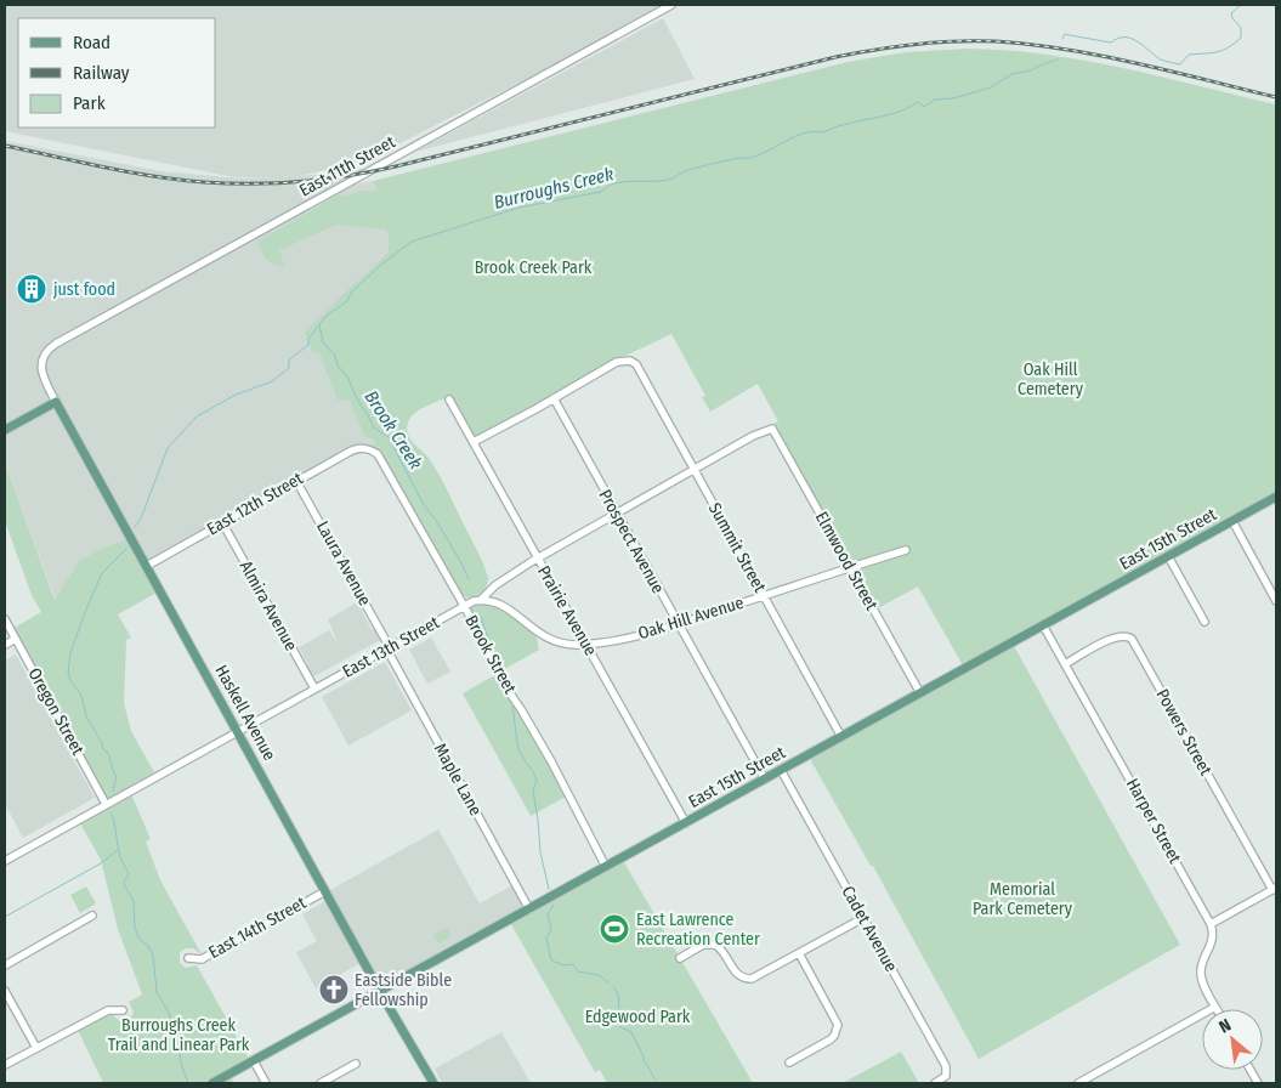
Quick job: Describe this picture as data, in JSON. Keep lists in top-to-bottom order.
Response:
{
  "streets": {
    "main road": ["East 15th Street", "Haskell Avenue"],
    "street": [
      "East 11th Street",
      "East 12th Street",
      "Prospect Avenue",
      "Summit Street",
      "Elmwood Street",
      "Laura Avenue",
      "Almira Avenue",
      "Prairie Avenue",
      "Oak Hill Avenue",
      "East 13th Street",
      "Brook Street",
      "Oregon Street",
      "Powers Street",
      "Maple Lane",
      "Harper Street",
      "East 14th Street",
      "Cadet Avenue"
    ]
  },
  "crossings": [
    ["East 11th Street", "Haskell Avenue"],
    ["East 12th Street", "Laura Avenue"],
    ["East 12th Street", "Almira Avenue"],
    ["East 12th Street", "Brook Street"],
    ["East 12th Street", "Haskell Avenue"],
    ["East 15th Street", "Prospect Avenue"],
    ["East 15th Street", "Summit Street"],
    ["East 15th Street", "Elmwood Street"],
    ["East 15th Street", "Prairie Avenue"],
    ["East 15th Street", "Brook Street"],
    ["East 15th Street", "Haskell Avenue"],
    ["East 15th Street", "Maple Lane"],
    ["East 15th Street", "Harper Street"],
    ["East 15th Street", "Cadet Avenue"],
    ["Prospect Avenue", "Summit Street"],
    ["Prospect Avenue", "Oak Hill Avenue"],
    ["Prospect Avenue", "East 13th Street"],
    ["Summit Street", "Oak Hill Avenue"],
    ["Summit Street", "East 13th Street"],
    ["Elmwood Street", "Oak Hill Avenue"],
    ["Elmwood Street", "East 13th Street"],
    ["Laura Avenue", "East 13th Street"],
    ["Laura Avenue", "Maple Lane"],
    ["Almira Avenue", "East 13th Street"],
    ["Prairie Avenue", "Oak Hill Avenue"],
    ["Prairie Avenue", "East 13th Street"],
    ["Oak Hill Avenue", "East 13th Street"],
    ["East 13th Street", "Brook Street"],
    ["East 13th Street", "Oregon Street"],
    ["East 13th Street", "Haskell Avenue"],
    ["East 13th Street", "Maple Lane"],
    ["Haskell Avenue", "East 14th Street"],
    ["Powers Street", "Harper Street"]
  ],
  "water": ["Burroughs Creek", "Brook Creek"],
  "parks": [
    "Brook Creek Park",
    "Oak Hill Cemetery",
    "Memorial Park Cemetery",
    "Edgewood Park",
    "Burroughs Creek Trail and Linear Park"
  ],
  "places": {
    "building": ["just food"],
    "sports": ["East Lawrence Recreation Center"],
    "church": ["Eastside Bible Fellowship"]
  },
  "legend": ["Road", "Railway", "Park"],
  "north": "top left"
}
